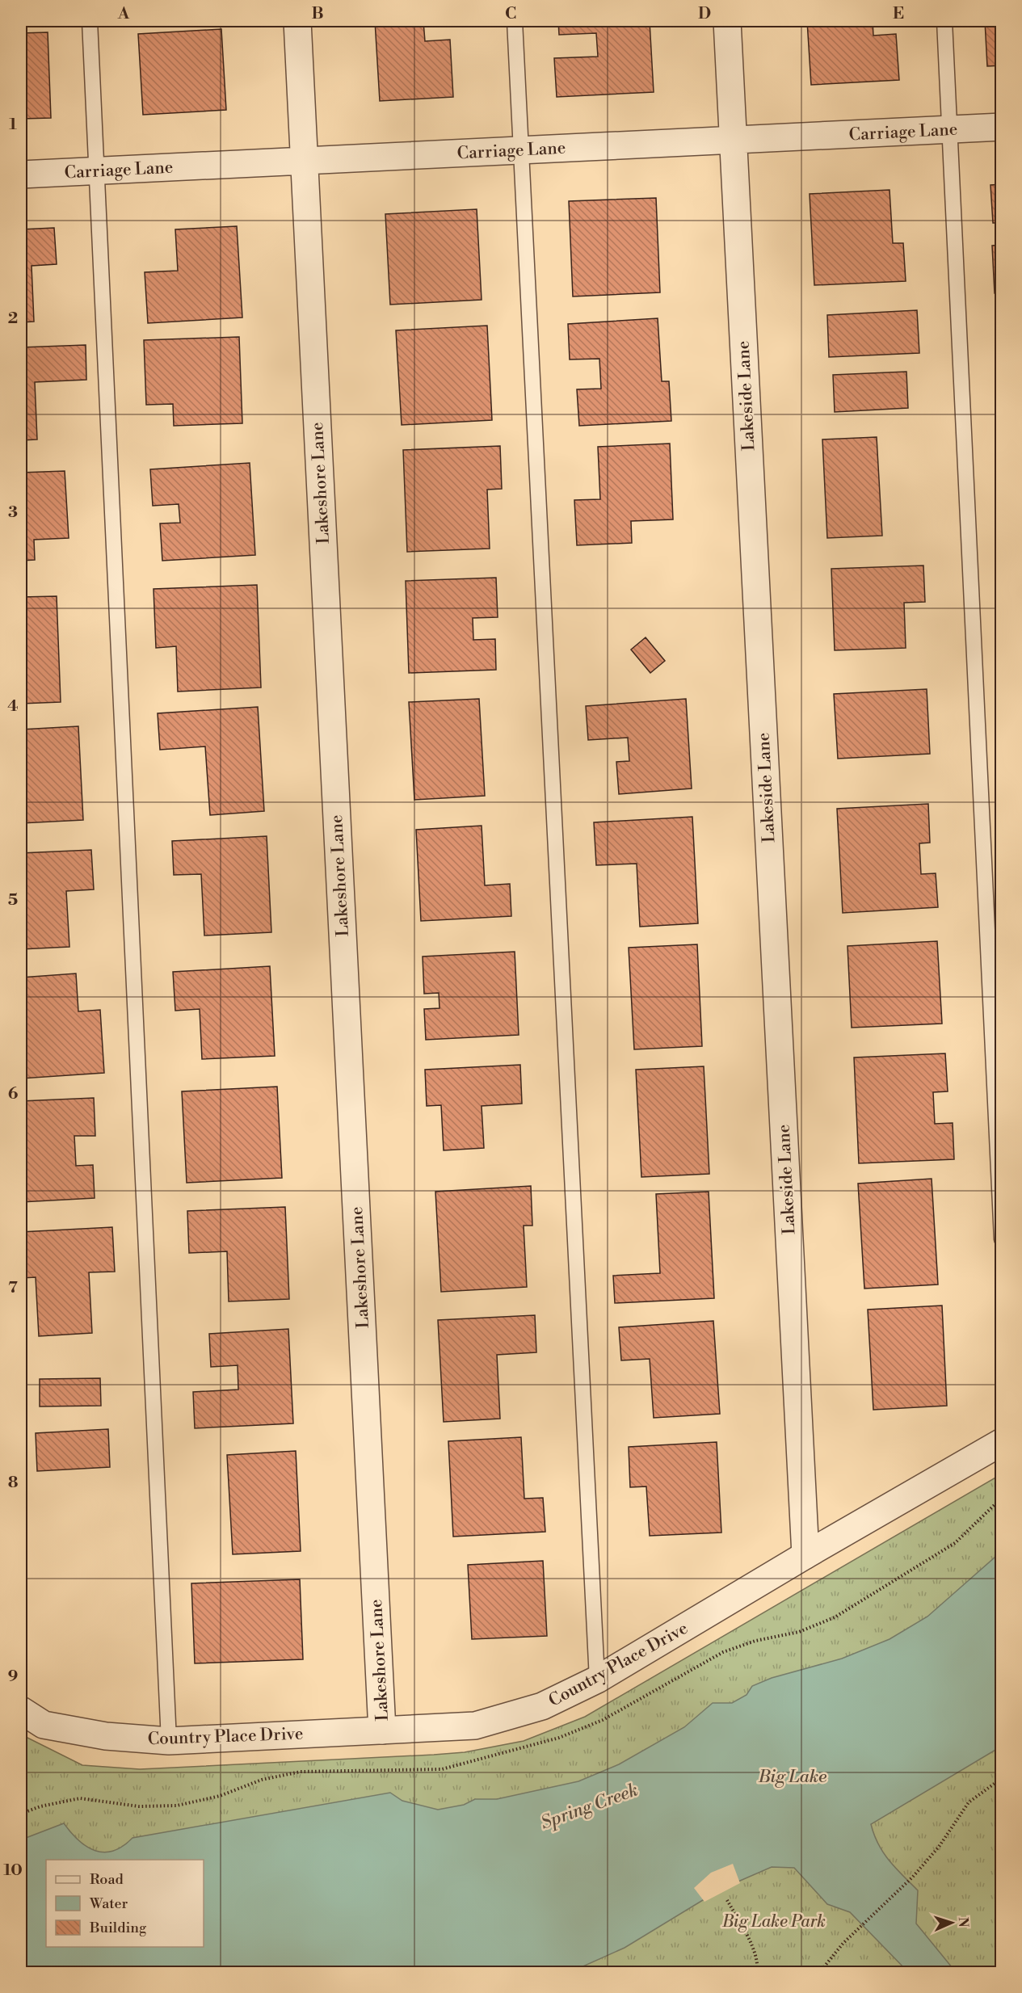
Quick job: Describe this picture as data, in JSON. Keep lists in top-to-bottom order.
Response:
{
  "streets": {
    "street": [
      "Carriage Lane",
      "Lakeside Lane",
      "Lakeshore Lane",
      "Country Place Drive"
    ]
  },
  "crossings": [
    ["Carriage Lane", "Lakeside Lane"],
    ["Carriage Lane", "Lakeshore Lane"],
    ["Lakeside Lane", "Country Place Drive"],
    ["Lakeshore Lane", "Country Place Drive"]
  ],
  "water": ["Big Lake", "Spring Creek"],
  "parks": ["Big Lake Park"],
  "legend": ["Road", "Water", "Building"],
  "north": "right",
  "grid": {
    "columns": [
      "A",
      "B",
      "C",
      "D",
      "E"
    ],
    "rows": [
      "1",
      "2",
      "3",
      "4",
      "5",
      "6",
      "7",
      "8",
      "9",
      "10"
    ]
  }
}
